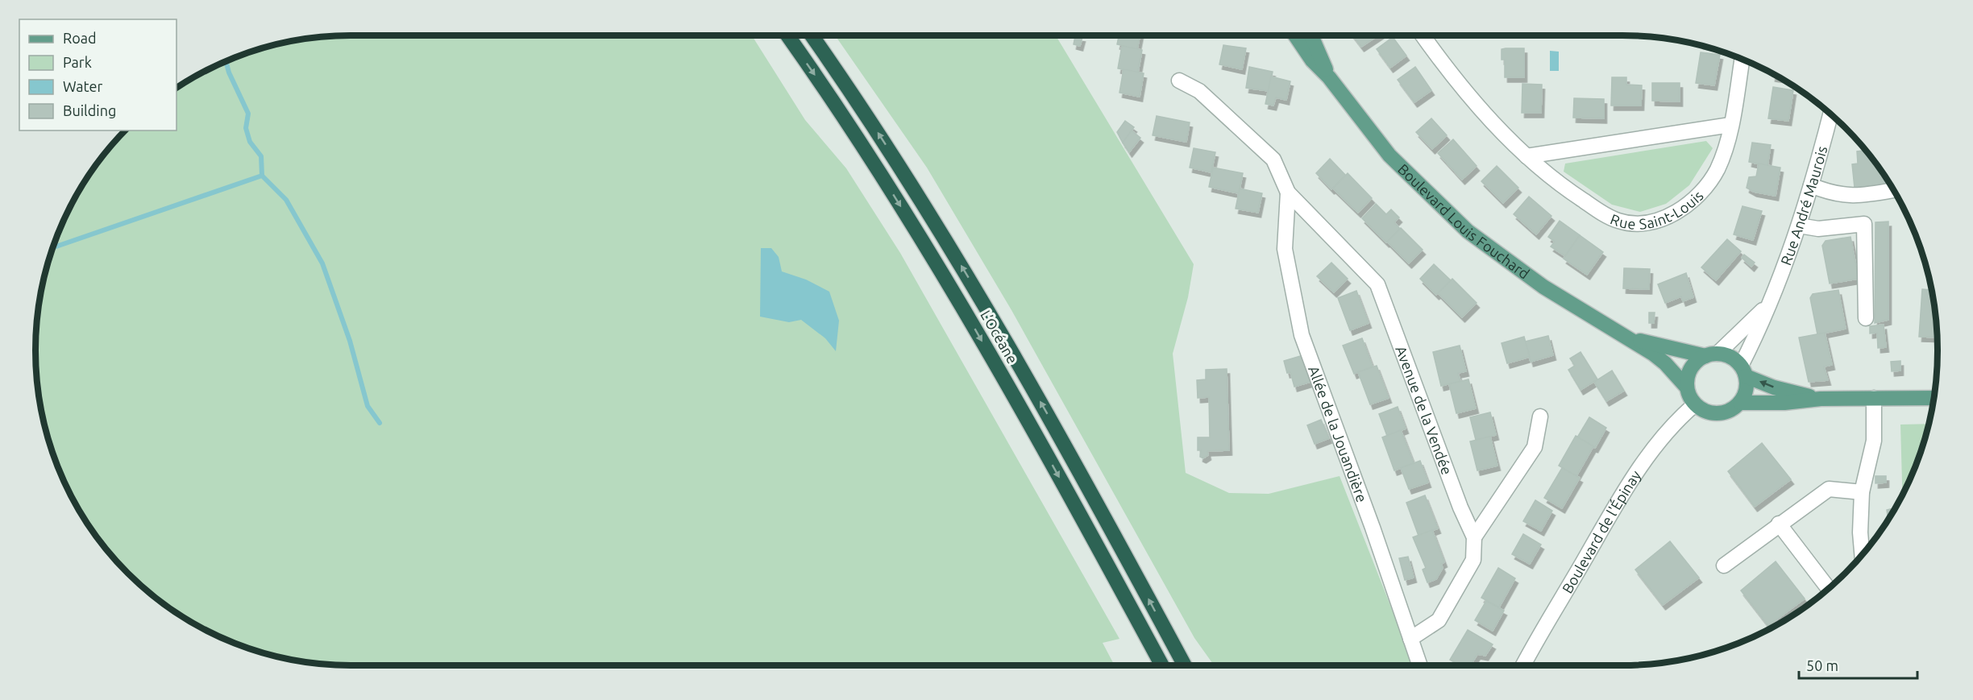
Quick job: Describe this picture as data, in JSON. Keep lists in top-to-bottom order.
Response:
{
  "streets": {
    "highway": ["L’Océane"],
    "main road": ["Boulevard Louis Fouchard"],
    "street": [
      "Rue Saint-Louis",
      "Rue André Maurois",
      "Avenue de la Vendée",
      "Allée de la Jouandière",
      "Boulevard de l'Épinay"
    ]
  },
  "crossings": [
    ["Rue André Maurois", "Boulevard Louis Fouchard"],
    ["Rue André Maurois", "Boulevard de l'Épinay"],
    ["Boulevard Louis Fouchard", "Boulevard de l'Épinay"],
    ["Avenue de la Vendée", "Allée de la Jouandière"]
  ],
  "legend": [
    "Road",
    "Park",
    "Water",
    "Building"
  ],
  "scale_bar": "50 m"
}
